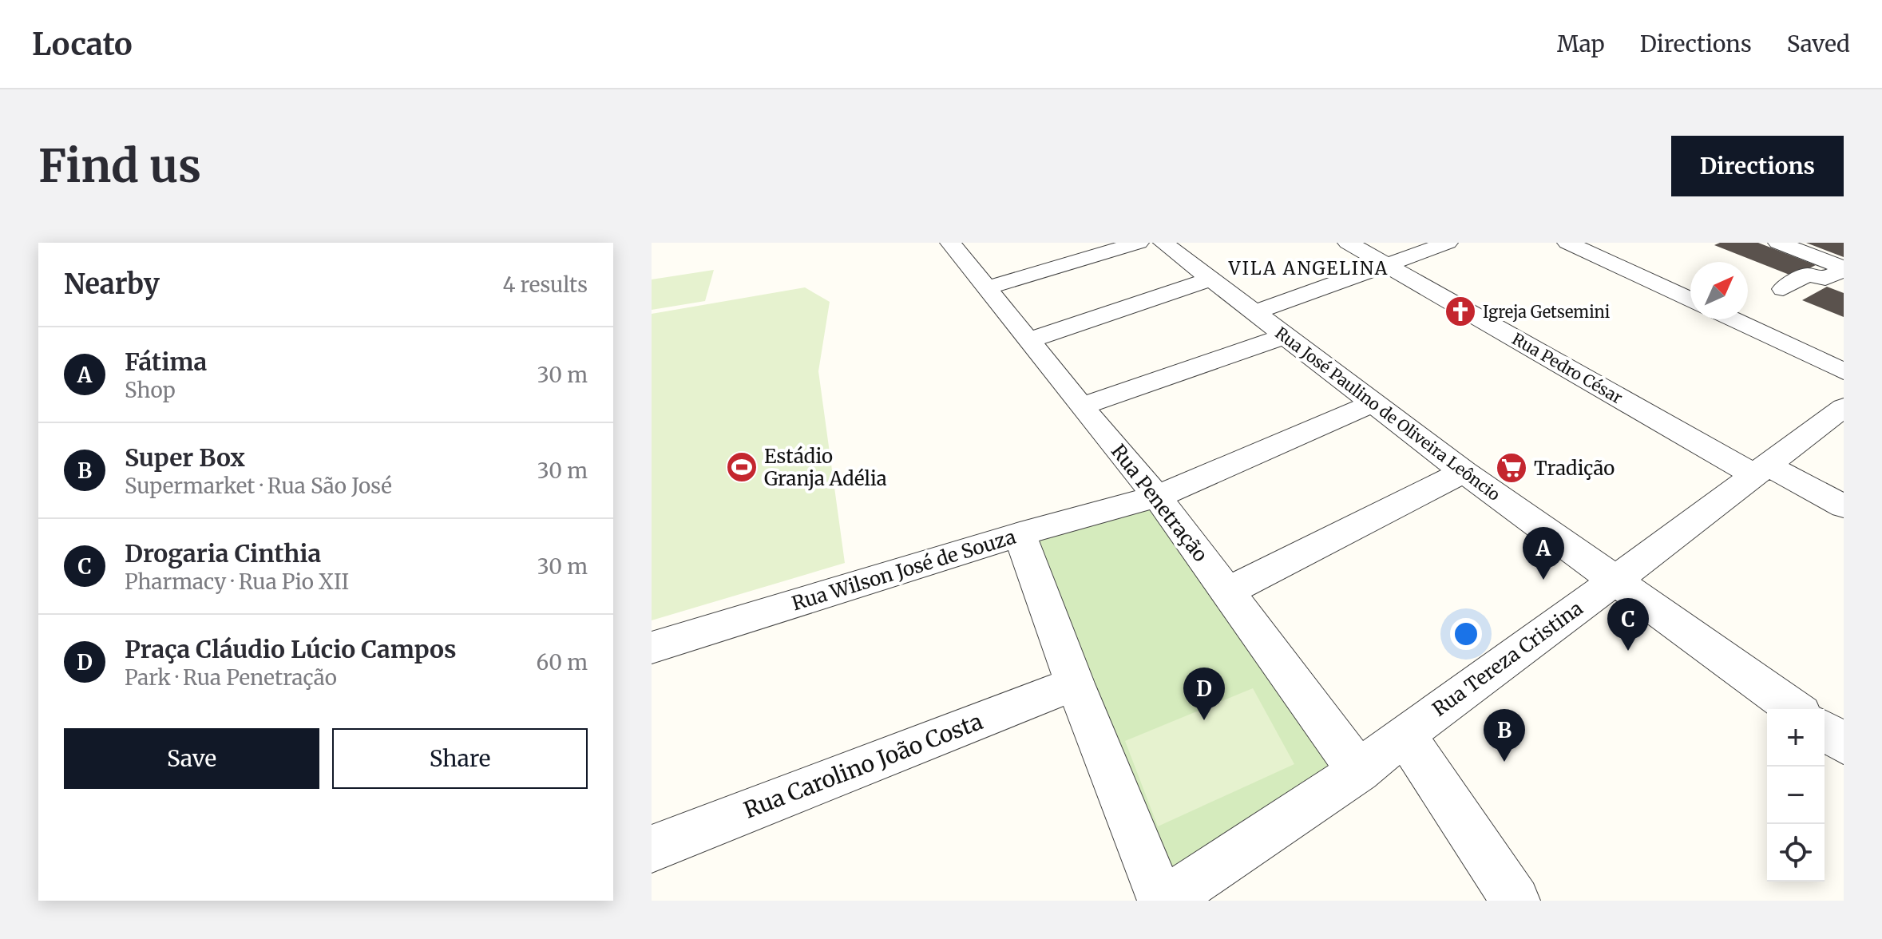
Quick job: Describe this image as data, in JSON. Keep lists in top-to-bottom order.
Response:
{
  "streets": {
    "street": [
      "Rua Pedro César",
      "Rua José Paulino de Oliveira Leôncio",
      "Rua Penetração",
      "Rua Wilson José de Souza",
      "Rua Tereza Cristina",
      "Rua Carolino João Costa"
    ]
  },
  "crossings": [
    ["Rua Pedro César", "Rua Tereza Cristina"],
    ["Rua José Paulino de Oliveira Leôncio", "Rua Wilson José de Souza"],
    ["Rua José Paulino de Oliveira Leôncio", "Rua Tereza Cristina"],
    ["Rua Penetração", "Rua Wilson José de Souza"],
    ["Rua Penetração", "Rua Tereza Cristina"]
  ],
  "districts": ["VILA ANGELINA"],
  "places": {
    "church": ["Igreja Getsemini"],
    "sports": ["Estádio Granja Adélia"],
    "supermarket": ["Tradição"]
  },
  "north": "top right",
  "page": {
    "header": "Locato",
    "nav": ["Map", "Directions", "Saved"],
    "buttons": [
      "Directions",
      ["Save", "Share"]
    ],
    "title": "Find us",
    "heading": ["Nearby", "4 results"],
    "list": [
      {
        "mark": "A",
        "name": "Fátima",
        "note": "Shop",
        "value": "30 m"
      },
      {
        "mark": "B",
        "name": "Super Box",
        "note": "Supermarket · Rua São José",
        "value": "30 m"
      },
      {
        "mark": "C",
        "name": "Drogaria Cinthia",
        "note": "Pharmacy · Rua Pio XII",
        "value": "30 m"
      },
      {
        "mark": "D",
        "name": "Praça Cláudio Lúcio Campos",
        "note": "Park · Rua Penetração",
        "value": "60 m"
      }
    ],
    "pins": [
      "A",
      "C",
      "D",
      "B"
    ],
    "map_buttons": ["+", "−"]
  }
}
